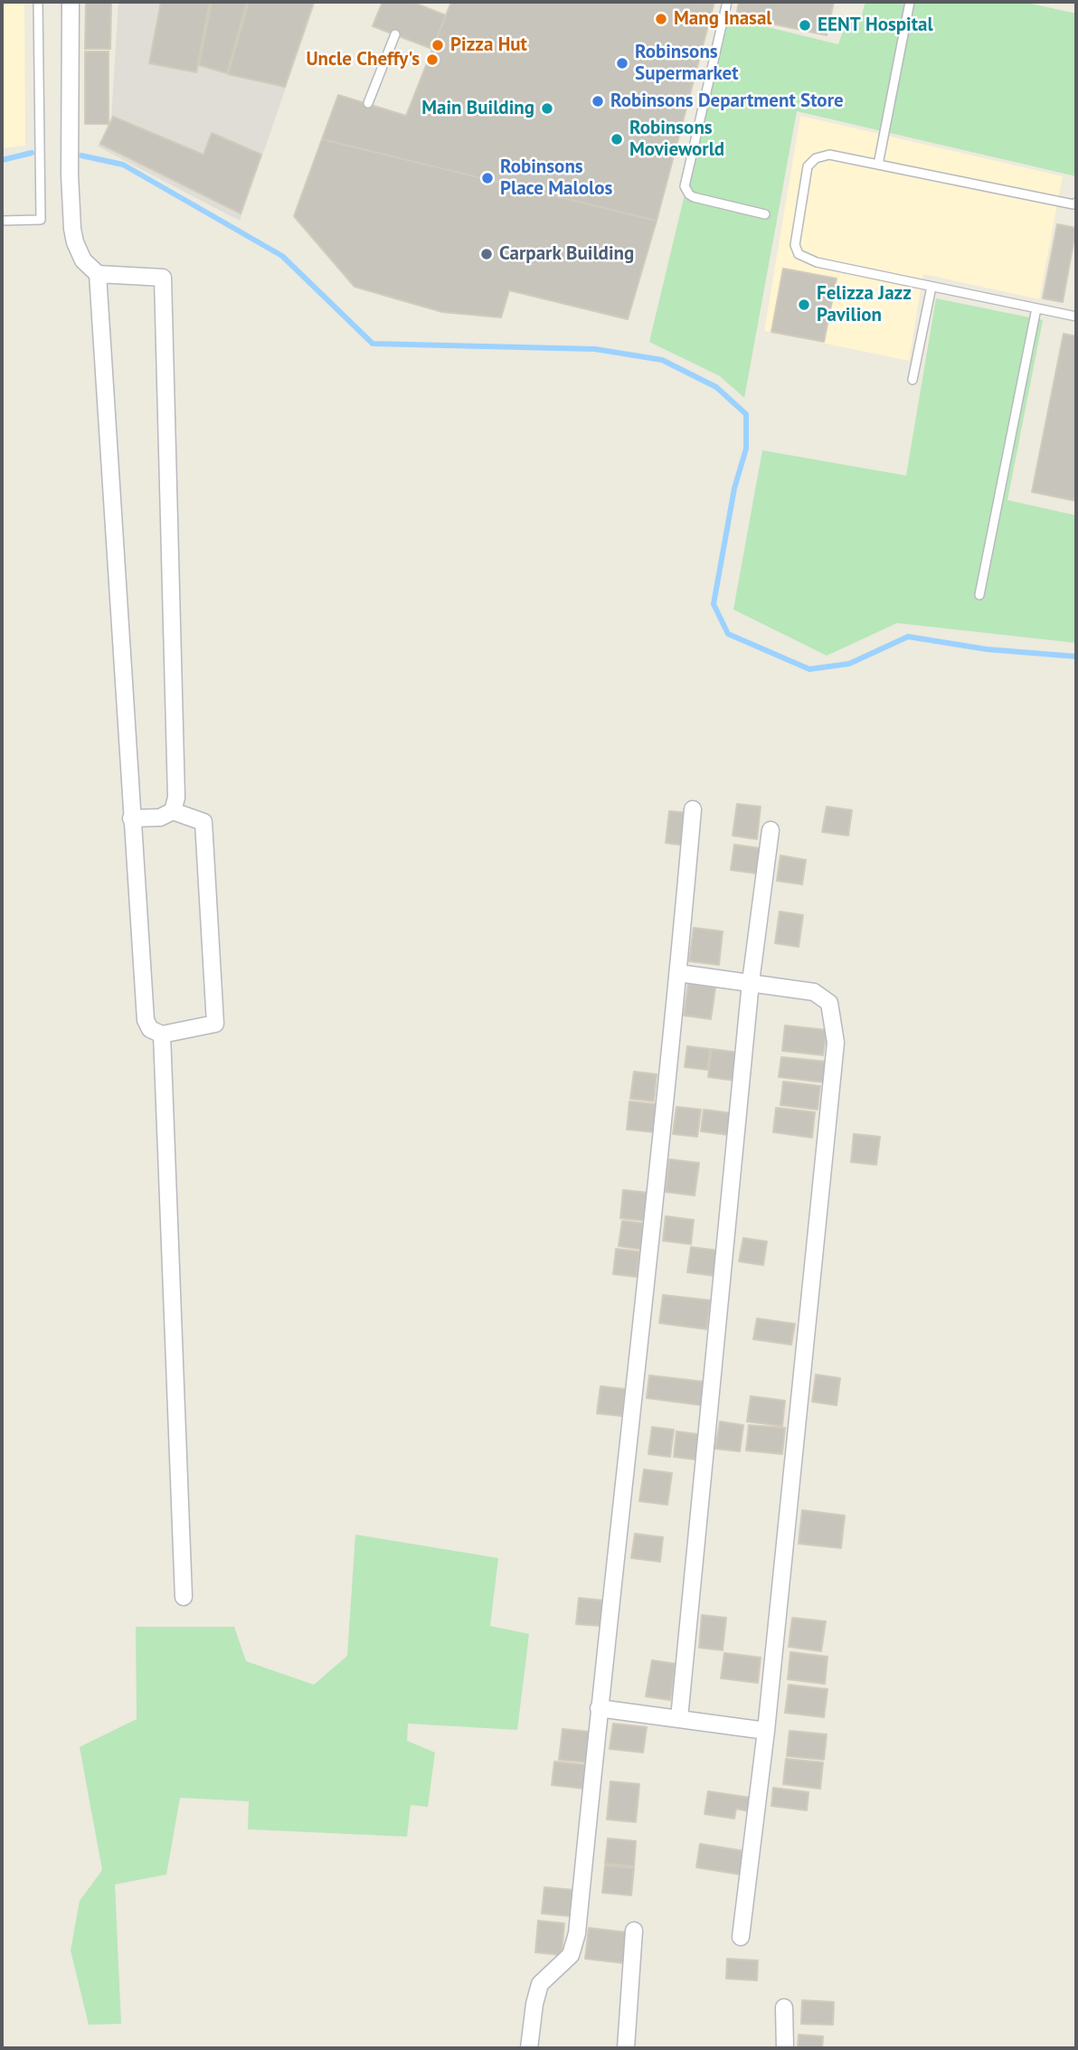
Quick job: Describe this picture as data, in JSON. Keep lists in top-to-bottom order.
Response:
{
  "places": [
    "Mang Inasal",
    "EENT Hospital",
    "Pizza Hut",
    "Uncle Cheffy's",
    "Robinsons Supermarket",
    "Robinsons Department Store",
    "Main Building",
    "Robinsons Movieworld",
    "Robinsons Place Malolos",
    "Carpark Building",
    "Felizza Jazz Pavilion"
  ]
}
